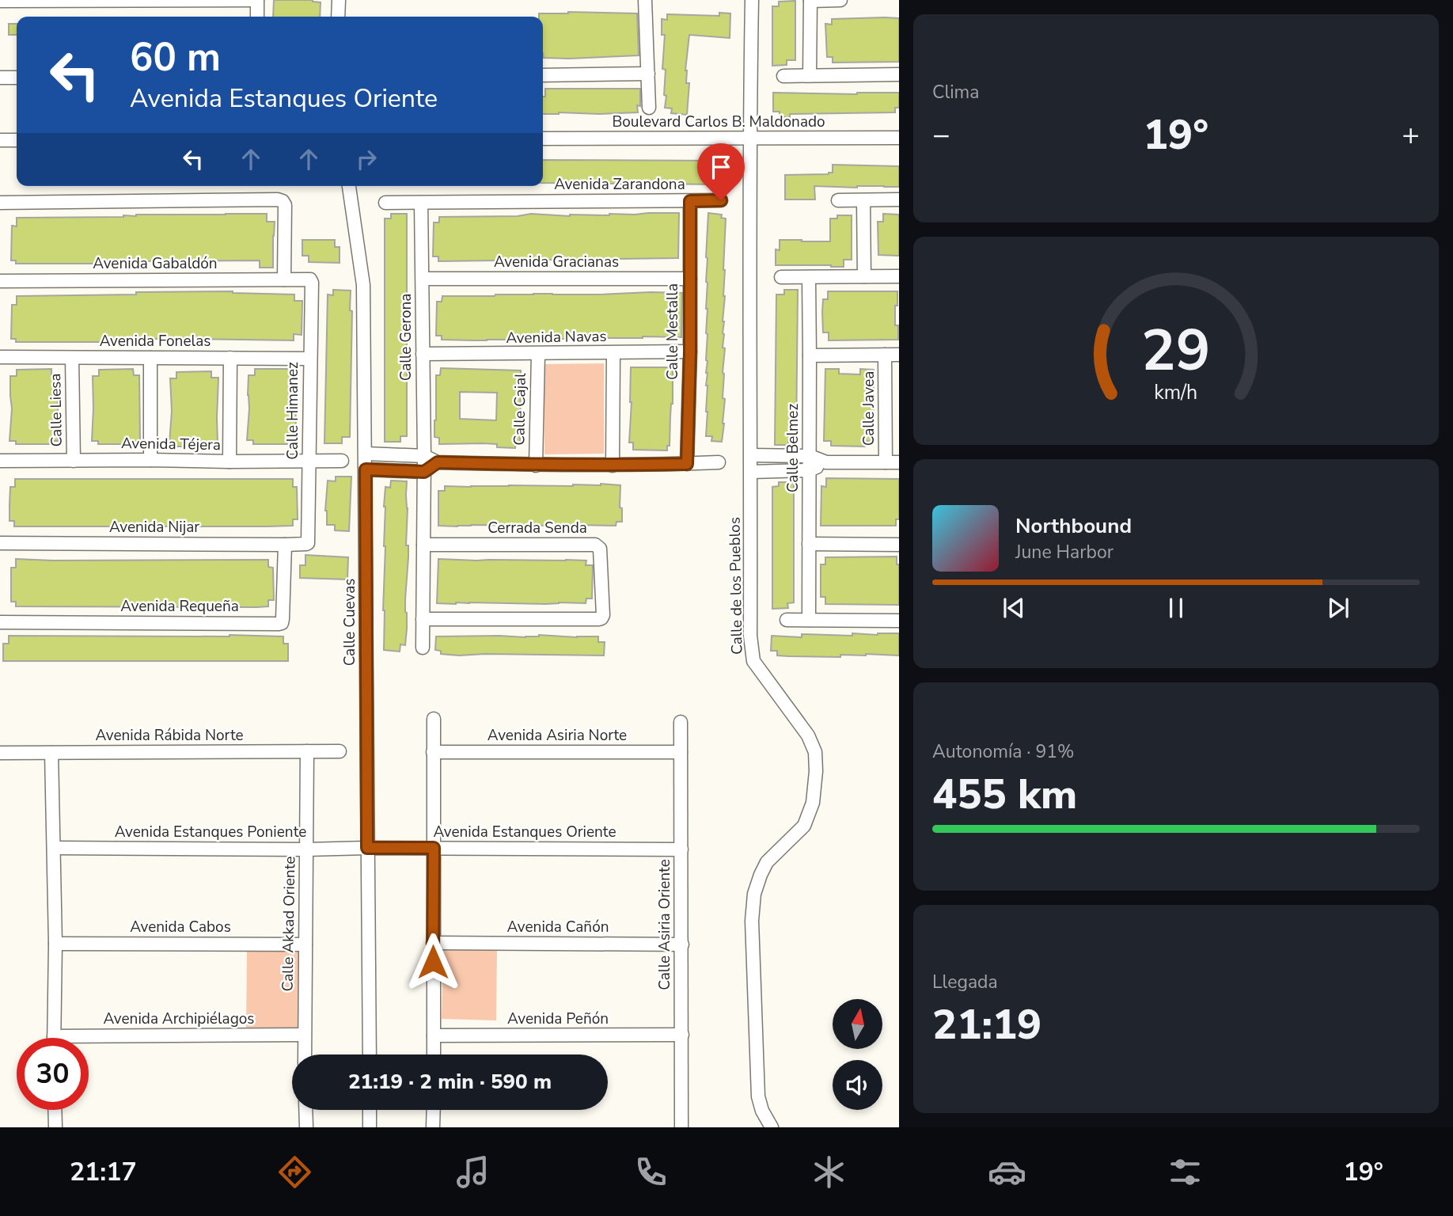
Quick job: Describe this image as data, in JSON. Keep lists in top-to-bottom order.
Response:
{
  "streets": {
    "street": [
      "Boulevard Carlos B. Maldonado",
      "Avenida Zarandona",
      "Avenida Gracianas",
      "Avenida Gabaldón",
      "Calle Mestalla",
      "Calle Gerona",
      "Avenida Navas",
      "Avenida Fonelas",
      "Calle Javea",
      "Calle Cajal",
      "Calle Liesa",
      "Calle Himanez",
      "Avenida Téjera",
      "Calle Belmez",
      "Avenida Nijar",
      "Cerrada Senda",
      "Calle de los Pueblos",
      "Avenida Requeña",
      "Calle Cuevas",
      "Avenida Rábida Norte",
      "Avenida Asiria Norte",
      "Avenida Estanques Poniente",
      "Avenida Estanques Oriente",
      "Calle Akkad Oriente",
      "Calle Asiria Oriente",
      "Avenida Cabos",
      "Avenida Cañón",
      "Avenida Archipiélagos",
      "Avenida Peñón"
    ]
  },
  "crossings": [
    ["Boulevard Carlos B. Maldonado", "Calle de los Pueblos"],
    ["Avenida Zarandona", "Calle Mestalla"],
    ["Avenida Zarandona", "Calle Gerona"],
    ["Avenida Gracianas", "Calle Mestalla"],
    ["Avenida Gracianas", "Calle Gerona"],
    ["Avenida Gabaldón", "Calle Himanez"],
    ["Calle Mestalla", "Avenida Navas"],
    ["Calle Gerona", "Avenida Navas"],
    ["Avenida Navas", "Calle Cajal"],
    ["Avenida Fonelas", "Calle Liesa"],
    ["Avenida Fonelas", "Calle Himanez"],
    ["Calle Liesa", "Avenida Téjera"],
    ["Calle Himanez", "Avenida Téjera"],
    ["Calle Himanez", "Avenida Nijar"],
    ["Avenida Nijar", "Avenida Requeña"],
    ["Calle Cuevas", "Avenida Estanques Poniente"],
    ["Calle Cuevas", "Avenida Estanques Oriente"],
    ["Avenida Rábida Norte", "Calle Akkad Oriente"],
    ["Avenida Asiria Norte", "Calle Asiria Oriente"],
    ["Avenida Estanques Poniente", "Avenida Estanques Oriente"],
    ["Avenida Estanques Poniente", "Calle Akkad Oriente"],
    ["Avenida Estanques Oriente", "Calle Asiria Oriente"],
    ["Calle Akkad Oriente", "Avenida Cabos"],
    ["Calle Akkad Oriente", "Avenida Archipiélagos"],
    ["Calle Asiria Oriente", "Avenida Cañón"],
    ["Calle Asiria Oriente", "Avenida Peñón"]
  ],
  "north": "top",
  "page": {
    "tile": [
      "Clima",
      ["Autonomía · 91%", "455 km"],
      ["Llegada", "21:19"]
    ],
    "turn": ["60 m", "Avenida Estanques Oriente"],
    "heat": ["−", "19°", "+"],
    "song": ["Northbound", "June Harbor"],
    "limit": "30",
    "trip": "21:19 · 2 min · 590 m",
    "tabs": ["21:17", "19°"],
    "gauge": ["29", "km/h"]
  }
}
